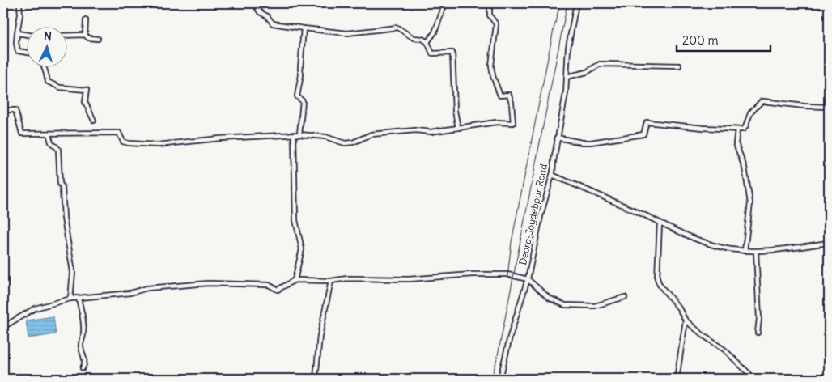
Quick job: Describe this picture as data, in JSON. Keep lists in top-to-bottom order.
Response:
{
  "streets": {
    "street": ["Deora-Joydebpur Road"]
  },
  "scale_bar": "200 m",
  "north": "top"
}
